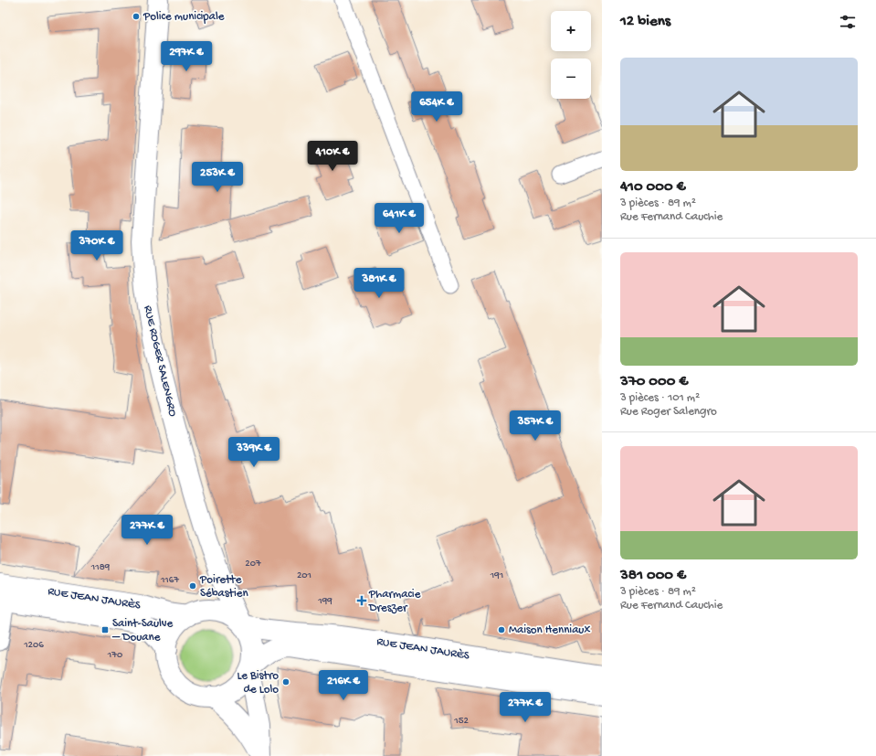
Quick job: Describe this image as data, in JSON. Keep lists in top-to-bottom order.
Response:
{
  "streets": {
    "main road": ["RUE ROGER SALENGRO", "RUE JEAN JAURÈS"]
  },
  "crossings": [
    ["RUE ROGER SALENGRO", "RUE JEAN JAURÈS"]
  ],
  "places": {
    "other": [
      "Police municipale",
      "Poirette Sébastien",
      "Maison Henniaux",
      "Le Bistro de Lolo"
    ],
    "health": ["Pharmacie Dreszer"],
    "transit": ["Saint-Saulve – Douane"]
  },
  "house_numbers": [
    "207",
    "1189",
    "201",
    "191",
    "1167",
    "199",
    "1206",
    "170",
    "152"
  ],
  "page": {
    "heading": "12 biens",
    "map_buttons": ["+", "−"],
    "price": [
      "297K €",
      "654K €",
      "410K €",
      "253K €",
      "641K €",
      "370K €",
      "381K €",
      "357K €",
      "339K €",
      "277K €",
      "216K €",
      "277K €"
    ],
    "list": [
      {
        "name": "410 000 €",
        "note": "3 pièces · 89 m² · Rue Fernand Cauchie"
      },
      {
        "name": "370 000 €",
        "note": "3 pièces · 101 m² · Rue Roger Salengro"
      },
      {
        "name": "381 000 €",
        "note": "3 pièces · 89 m² · Rue Fernand Cauchie"
      }
    ]
  }
}
